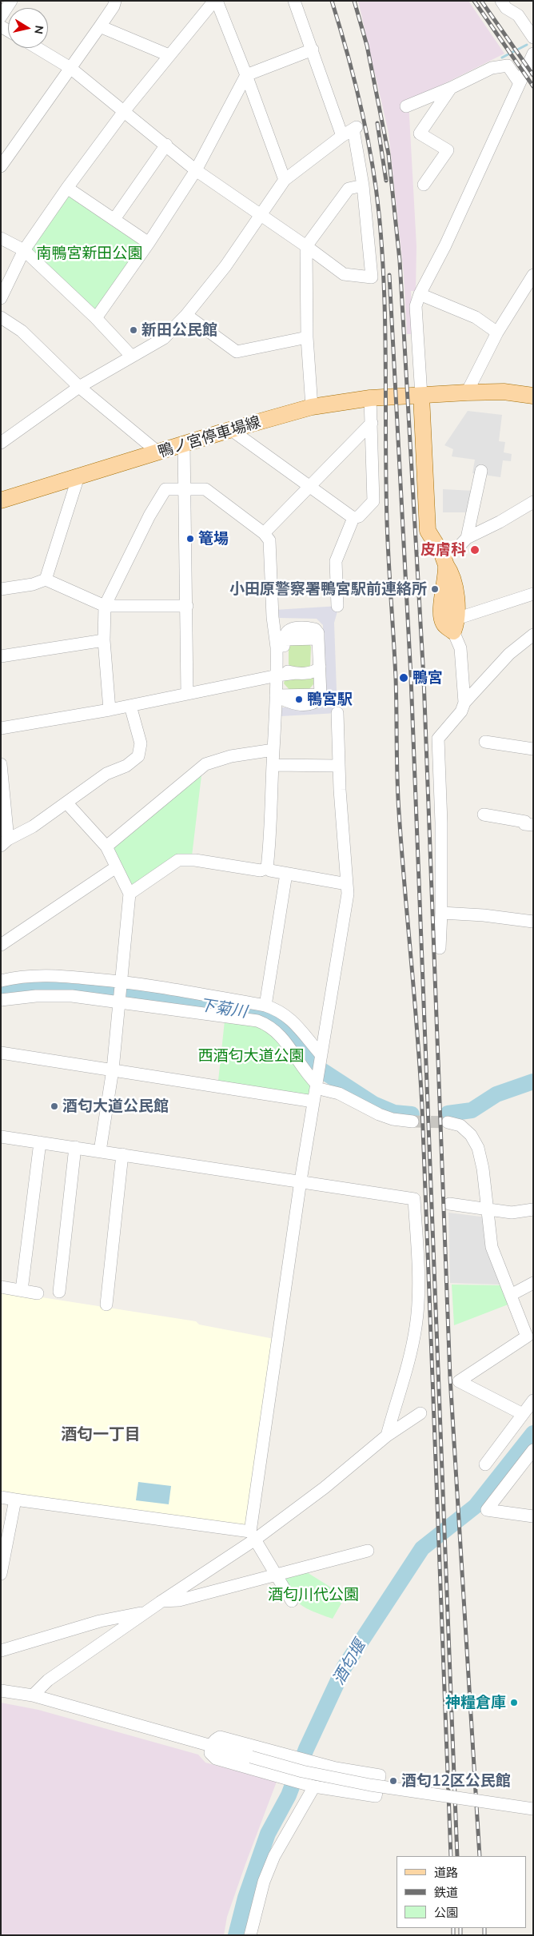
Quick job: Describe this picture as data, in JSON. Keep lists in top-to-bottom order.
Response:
{
  "streets": {
    "main road": ["鴨ノ宮停車場線"]
  },
  "districts": ["酒匂一丁目"],
  "water": ["下菊川", "酒匂堰"],
  "parks": ["南鴨宮新田公園", "西酒匂大道公園", "酒匂川代公園"],
  "places": [
    "新田公民館",
    "篭場",
    "皮膚科",
    "小田原警察署鴨宮駅前連絡所",
    "鴨宮",
    "鴨宮駅",
    "酒匂大道公民館",
    "神糧倉庫",
    "酒匂12区公民館"
  ],
  "legend": ["道路", "鉄道", "公園"],
  "north": "right"
}
